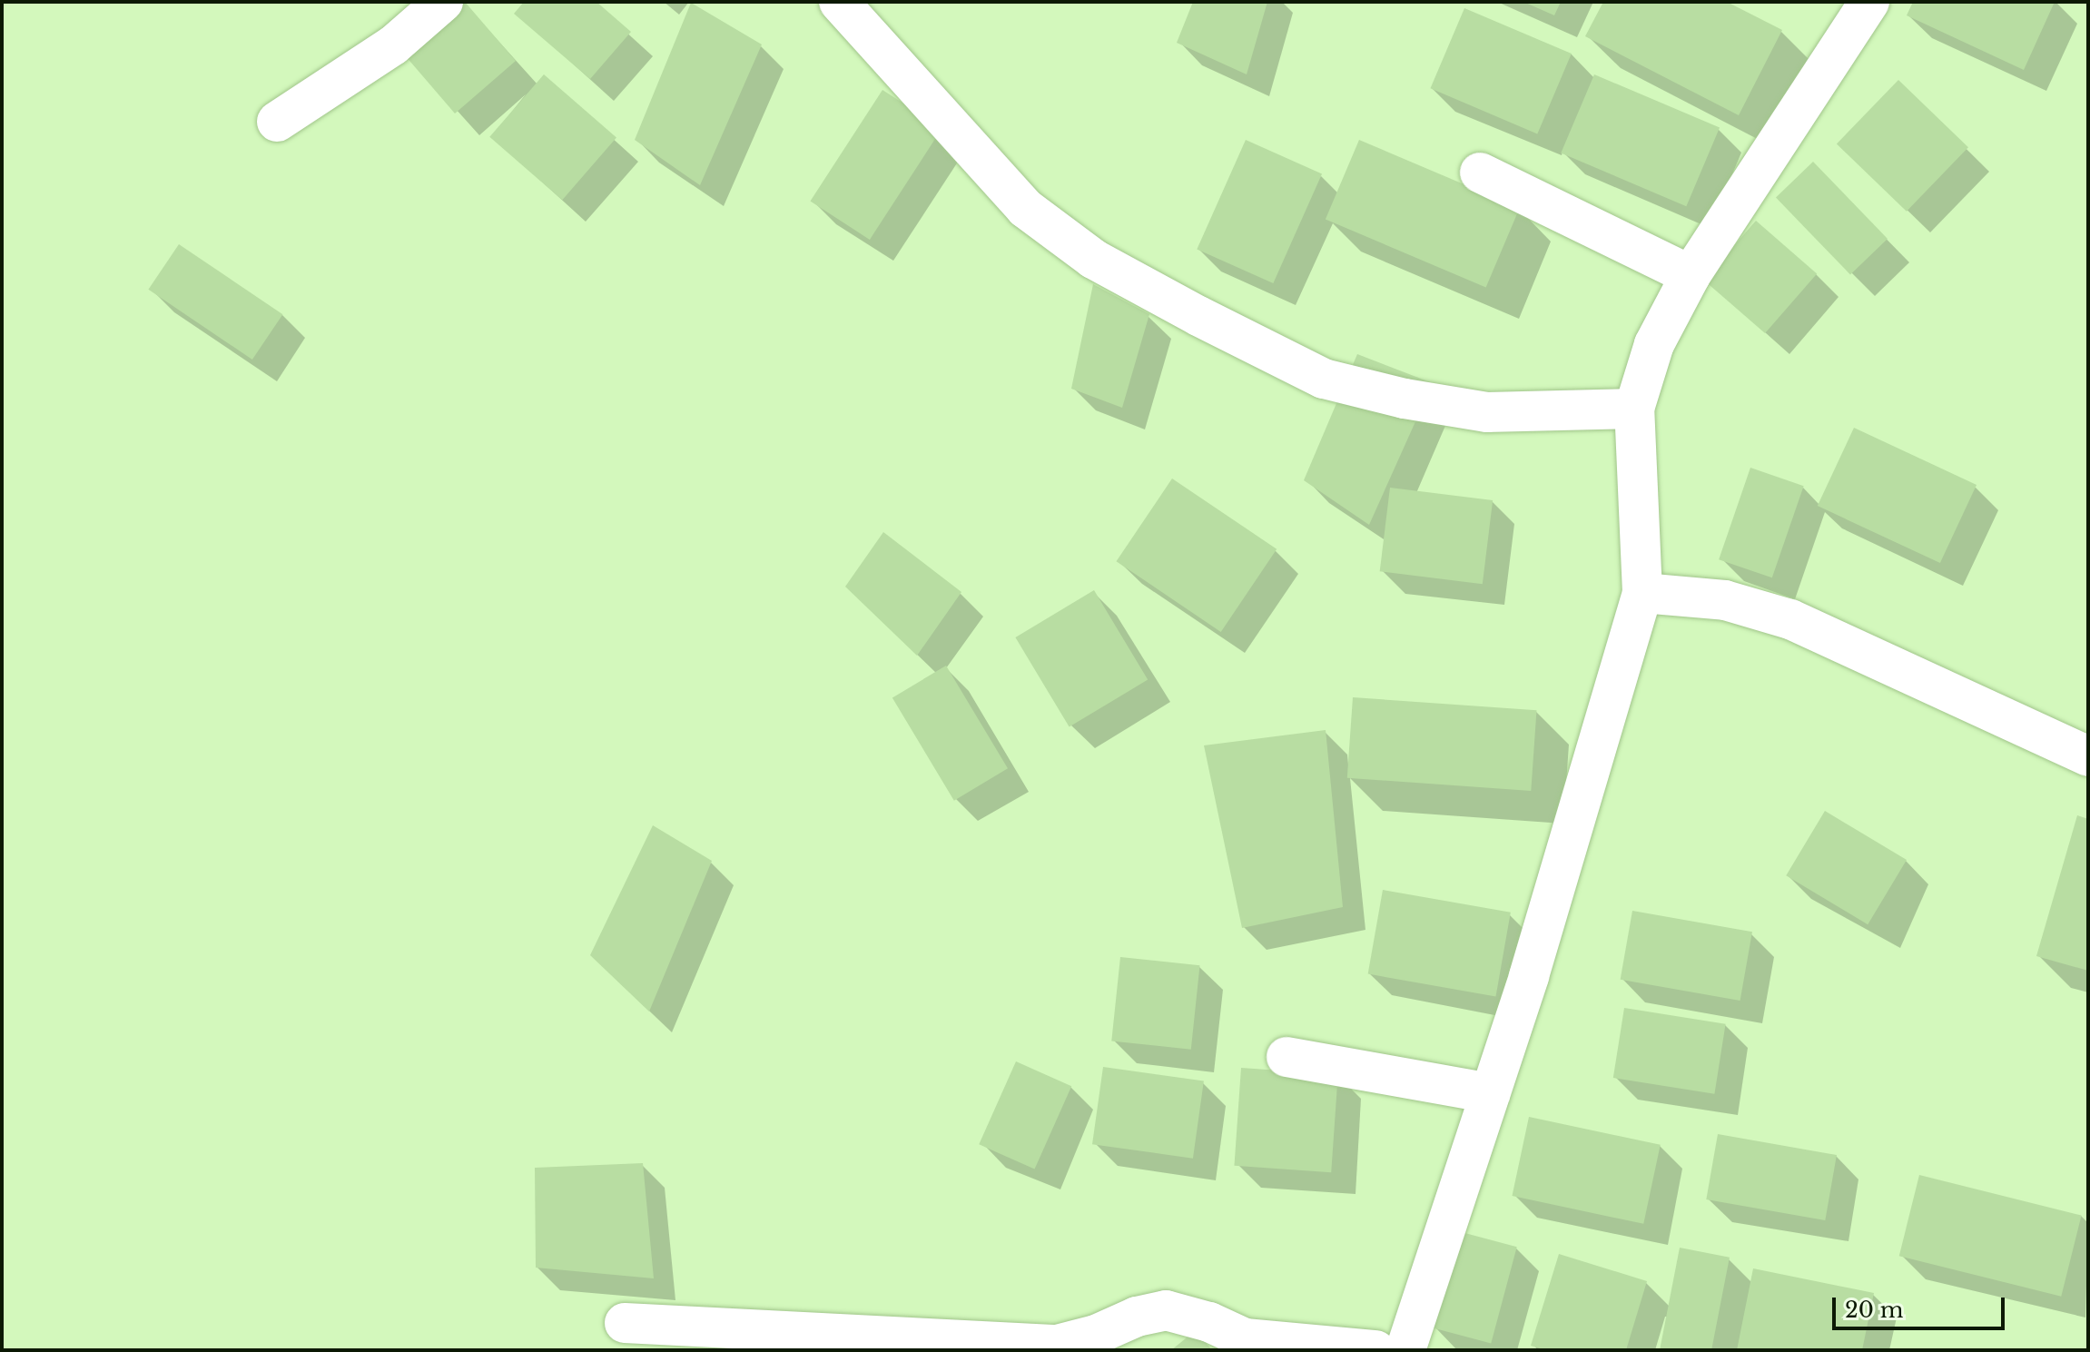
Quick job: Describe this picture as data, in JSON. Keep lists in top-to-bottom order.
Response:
{
  "scale_bar": "20 m"
}
